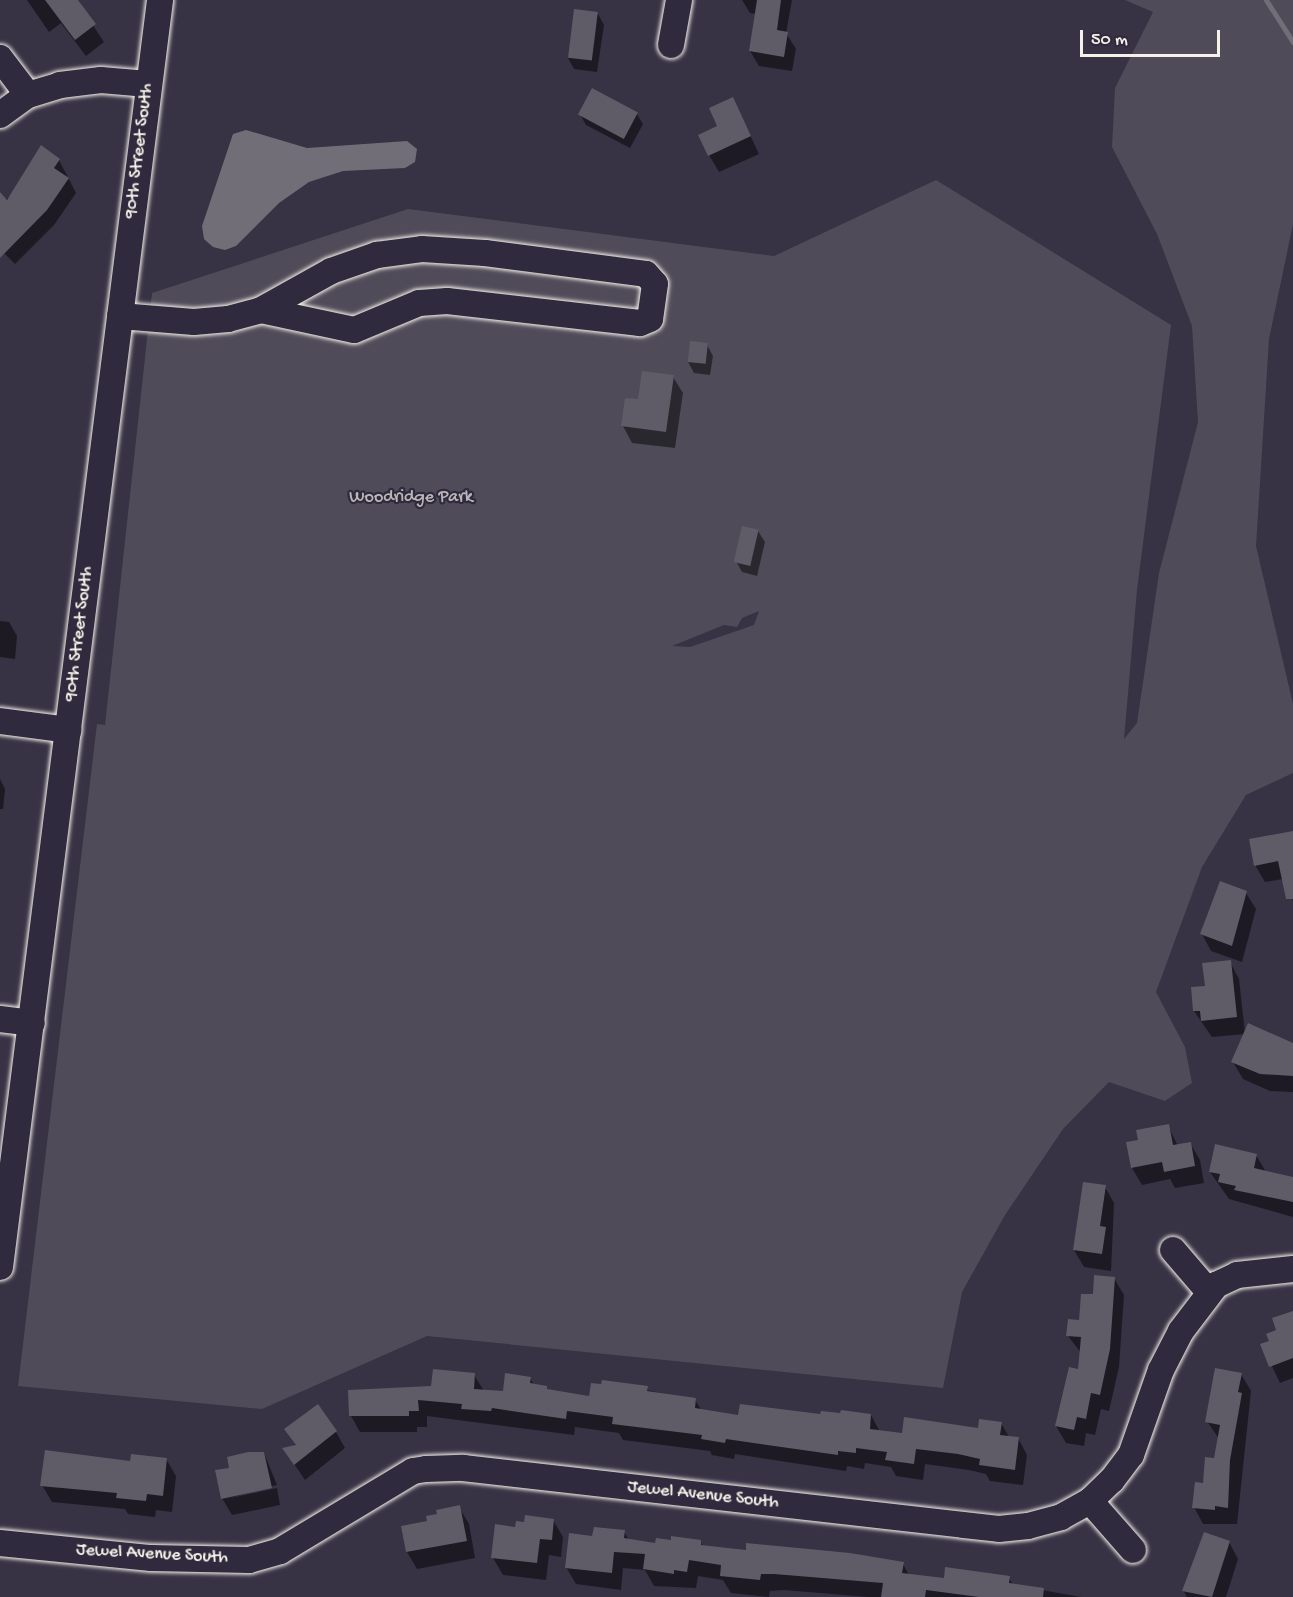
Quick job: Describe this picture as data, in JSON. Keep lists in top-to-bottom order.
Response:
{
  "streets": {
    "street": ["90th Street South", "Jewel Avenue South"]
  },
  "parks": ["Woodridge Park"],
  "scale_bar": "50 m"
}
